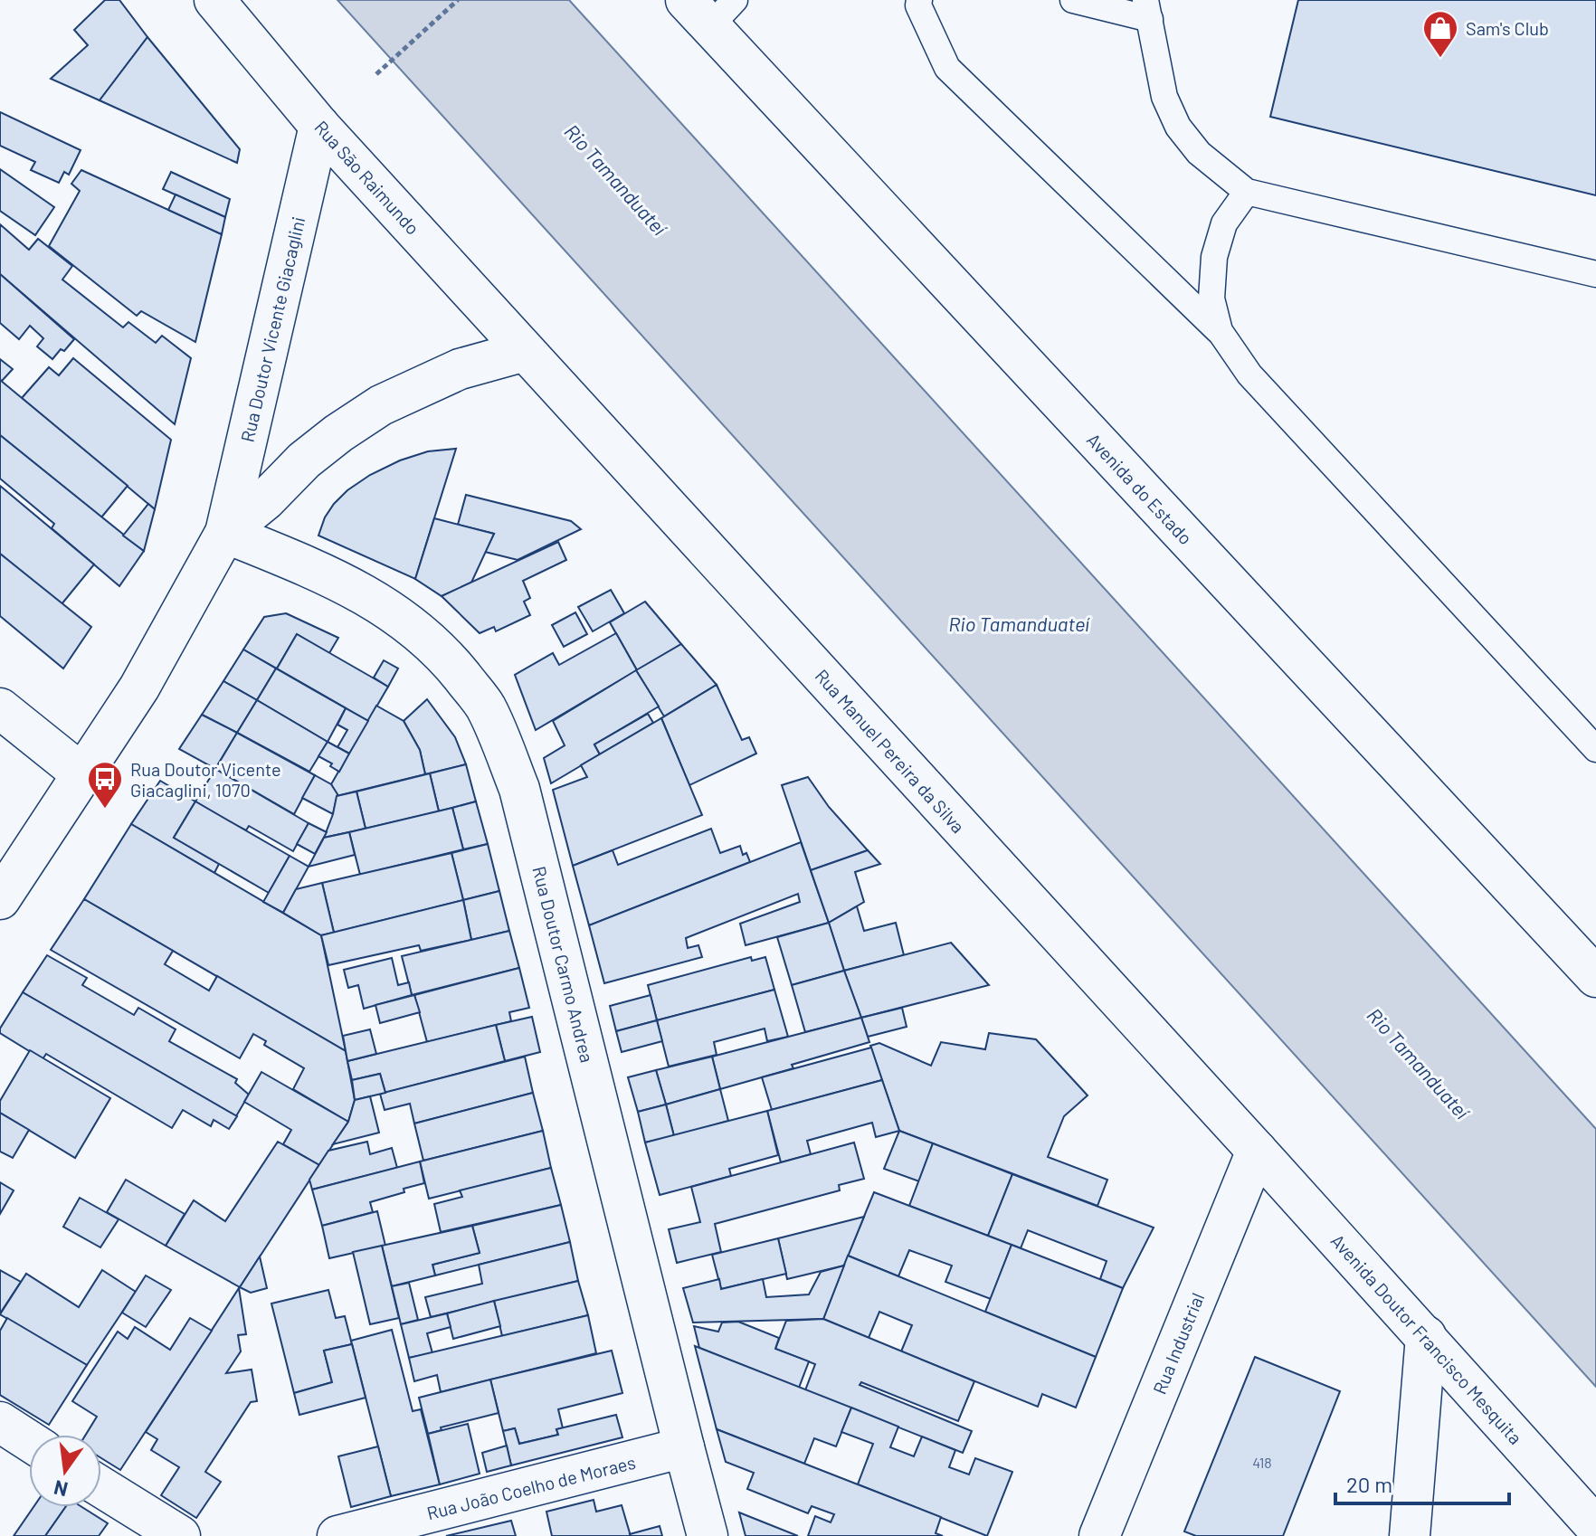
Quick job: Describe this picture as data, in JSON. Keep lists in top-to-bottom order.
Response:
{
  "streets": {
    "main road": [
      "Rua São Raimundo",
      "Rua Doutor Vicente Giacaglini",
      "Avenida do Estado",
      "Rua Manuel Pereira da Silva",
      "Rua Doutor Carmo Andrea",
      "Avenida Doutor Francisco Mesquita",
      "Rua Industrial",
      "Rua João Coelho de Moraes"
    ]
  },
  "crossings": [
    ["Rua São Raimundo", "Rua Doutor Vicente Giacaglini"],
    ["Rua São Raimundo", "Rua Manuel Pereira da Silva"],
    ["Rua Doutor Vicente Giacaglini", "Rua Manuel Pereira da Silva"],
    ["Rua Doutor Vicente Giacaglini", "Rua Doutor Carmo Andrea"],
    ["Rua Manuel Pereira da Silva", "Avenida Doutor Francisco Mesquita"],
    ["Rua Manuel Pereira da Silva", "Rua Industrial"],
    ["Rua Doutor Carmo Andrea", "Rua João Coelho de Moraes"],
    ["Avenida Doutor Francisco Mesquita", "Rua Industrial"]
  ],
  "water": ["Rio Tamanduateí"],
  "places": {
    "shop": ["Sam's Club"],
    "bus stop": ["Rua Doutor Vicente Giacaglini, 1070"]
  },
  "house_numbers": ["418"],
  "scale_bar": "20 m",
  "north": "bottom"
}
